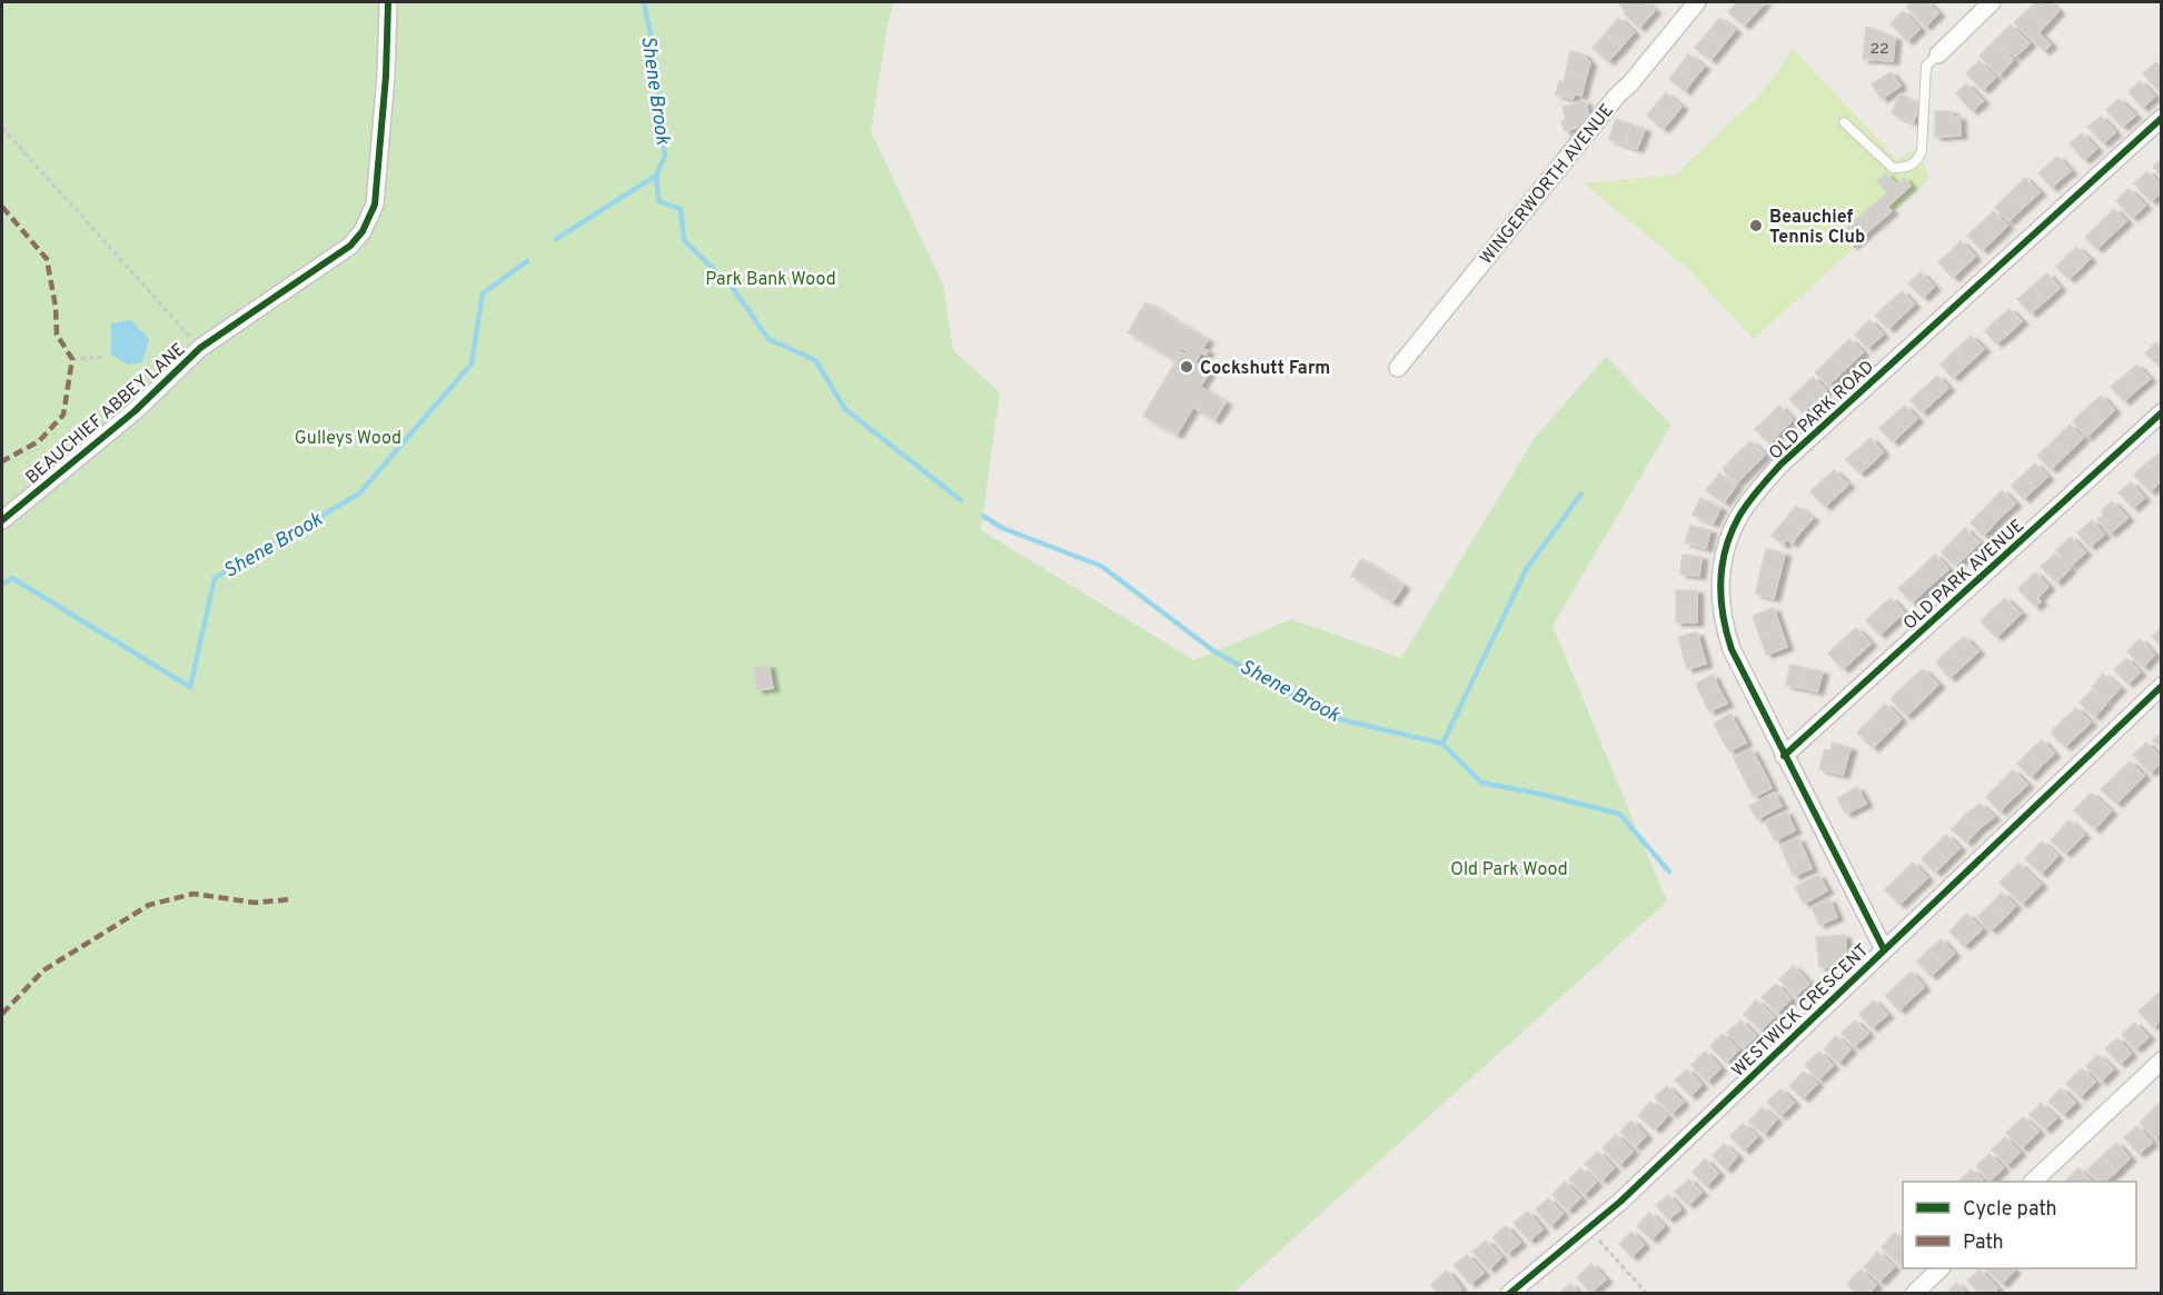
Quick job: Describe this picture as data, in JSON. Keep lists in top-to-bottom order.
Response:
{
  "streets": {
    "street": [
      "WINGERWORTH AVENUE",
      "OLD PARK ROAD",
      "BEAUCHIEF ABBEY LANE",
      "OLD PARK AVENUE",
      "WESTWICK CRESCENT"
    ]
  },
  "crossings": [
    ["OLD PARK ROAD", "OLD PARK AVENUE"],
    ["OLD PARK ROAD", "WESTWICK CRESCENT"]
  ],
  "water": ["Shene Brook"],
  "parks": ["Park Bank Wood", "Gulleys Wood", "Old Park Wood"],
  "places": ["Beauchief Tennis Club", "Cockshutt Farm"],
  "house_numbers": ["22"],
  "legend": ["Cycle path", "Path"]
}
